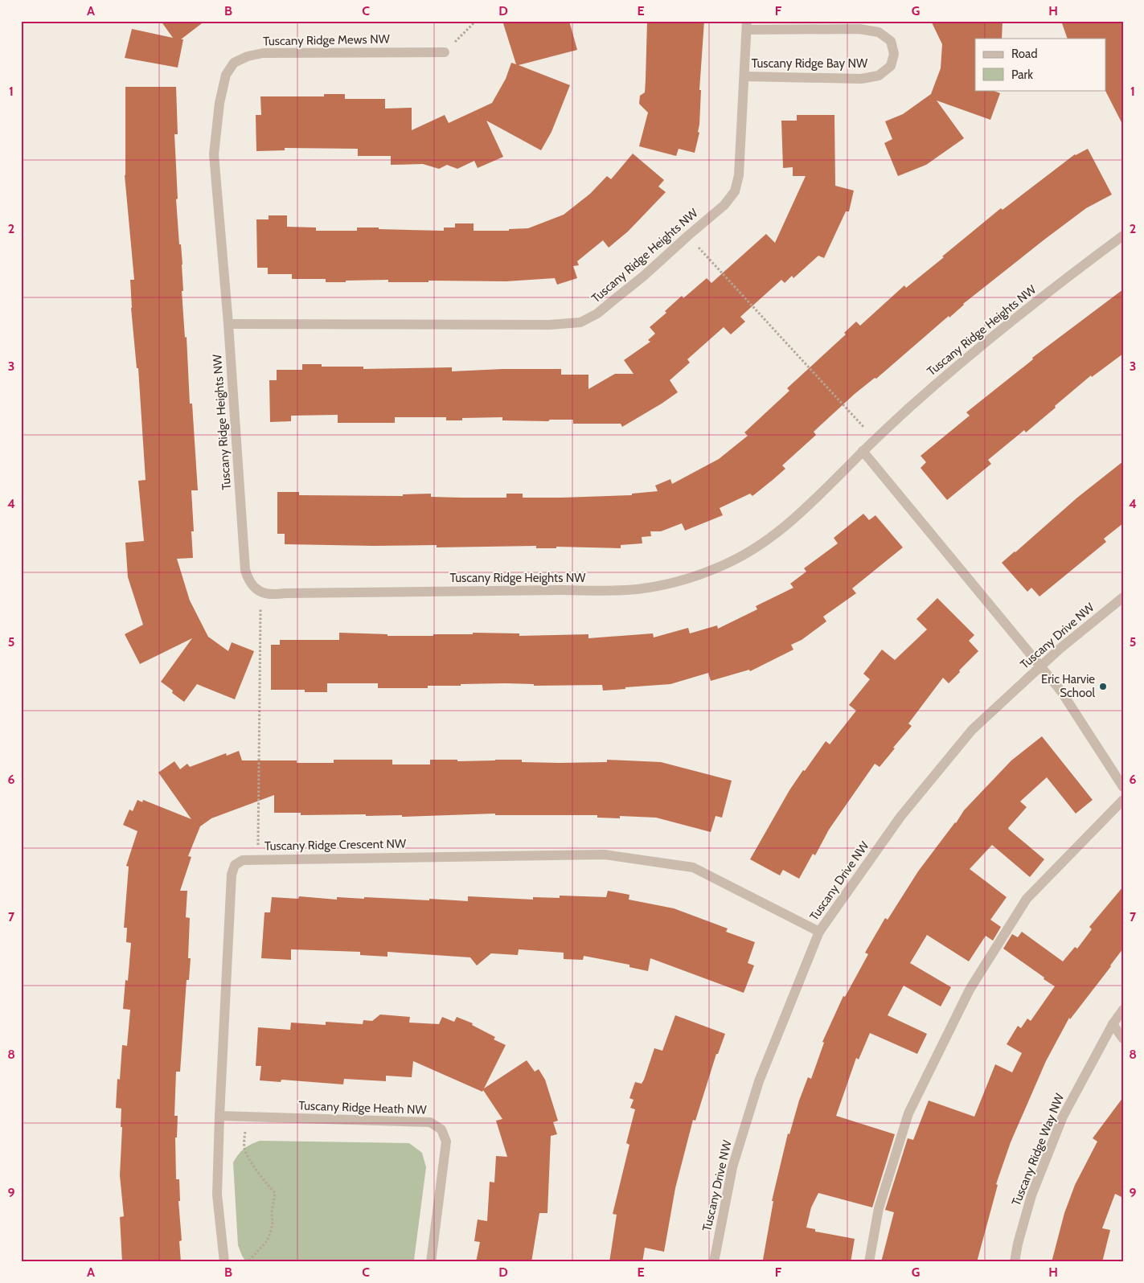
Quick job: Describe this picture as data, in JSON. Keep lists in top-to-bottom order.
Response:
{
  "streets": {
    "street": [
      "Tuscany Ridge Mews NW",
      "Tuscany Ridge Bay NW",
      "Tuscany Ridge Heights NW",
      "Tuscany Drive NW",
      "Tuscany Ridge Crescent NW",
      "Tuscany Ridge Heath NW",
      "Tuscany Ridge Way NW"
    ]
  },
  "crossings": [
    ["Tuscany Ridge Mews NW", "Tuscany Ridge Heights NW"],
    ["Tuscany Ridge Bay NW", "Tuscany Ridge Heights NW"],
    ["Tuscany Drive NW", "Tuscany Ridge Crescent NW"],
    ["Tuscany Ridge Crescent NW", "Tuscany Ridge Heath NW"]
  ],
  "places": ["Eric Harvie School"],
  "legend": ["Road", "Park"],
  "grid": {
    "columns": [
      "A",
      "B",
      "C",
      "D",
      "E",
      "F",
      "G",
      "H"
    ],
    "rows": [
      "1",
      "2",
      "3",
      "4",
      "5",
      "6",
      "7",
      "8",
      "9"
    ]
  }
}
